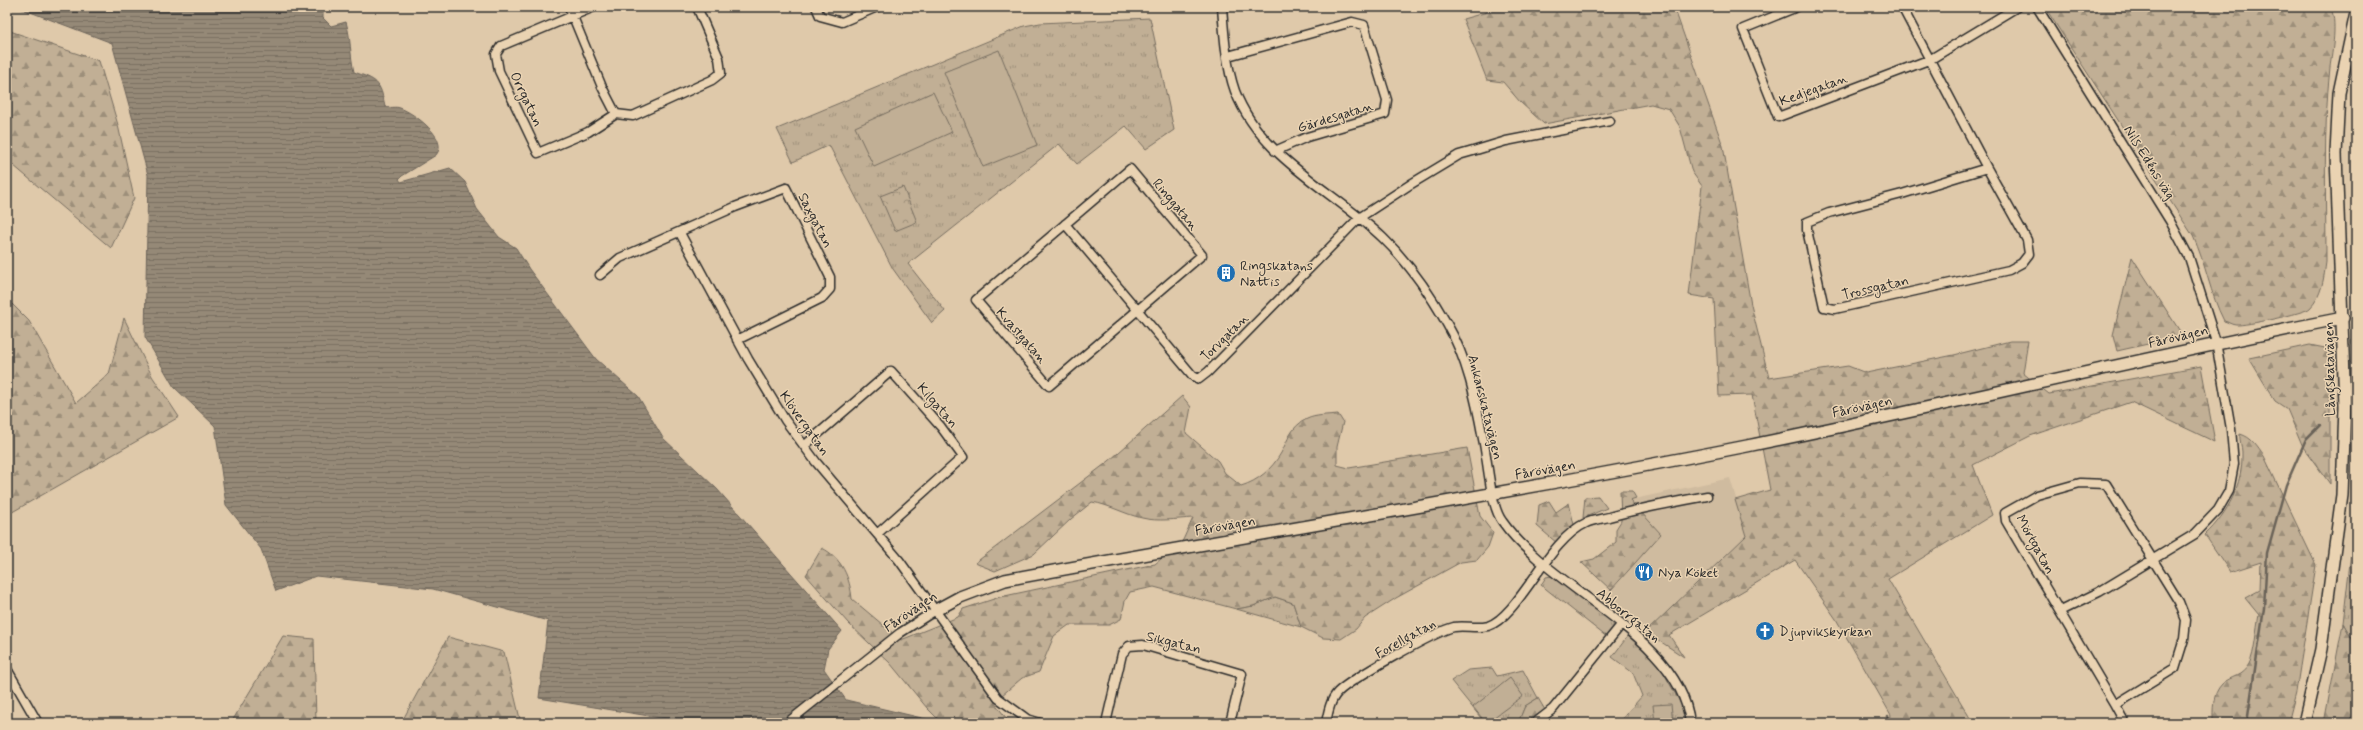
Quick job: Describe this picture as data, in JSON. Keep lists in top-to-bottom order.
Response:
{
  "streets": {
    "street": [
      "Kedjegatan",
      "Orrgatan",
      "Gärdesgatan",
      "Nils Edéns väg",
      "Ringgatan",
      "Saxgatan",
      "Trossgatan",
      "Kvastgatan",
      "Fårövägen",
      "Torvgatan",
      "Långskatavägen",
      "Kilgatan",
      "Ankarskatavägen",
      "Klövergatan",
      "Mörtgatan",
      "Abborrgatan",
      "Forellgatan",
      "Sikgatan"
    ]
  },
  "crossings": [
    ["Kedjegatan", "Trossgatan"],
    ["Gärdesgatan", "Ankarskatavägen"],
    ["Nils Edéns väg", "Fårövägen"],
    ["Ringgatan", "Kvastgatan"],
    ["Ringgatan", "Torvgatan"],
    ["Saxgatan", "Klövergatan"],
    ["Kvastgatan", "Torvgatan"],
    ["Fårövägen", "Långskatavägen"],
    ["Fårövägen", "Ankarskatavägen"],
    ["Fårövägen", "Klövergatan"],
    ["Fårövägen", "Abborrgatan"],
    ["Torvgatan", "Ankarskatavägen"],
    ["Kilgatan", "Klövergatan"],
    ["Ankarskatavägen", "Abborrgatan"],
    ["Abborrgatan", "Forellgatan"]
  ],
  "places": {
    "building": ["Ringskatans Nattis"],
    "restaurant": ["Nya Köket"],
    "church": ["Djupvikskyrkan"]
  }
}
